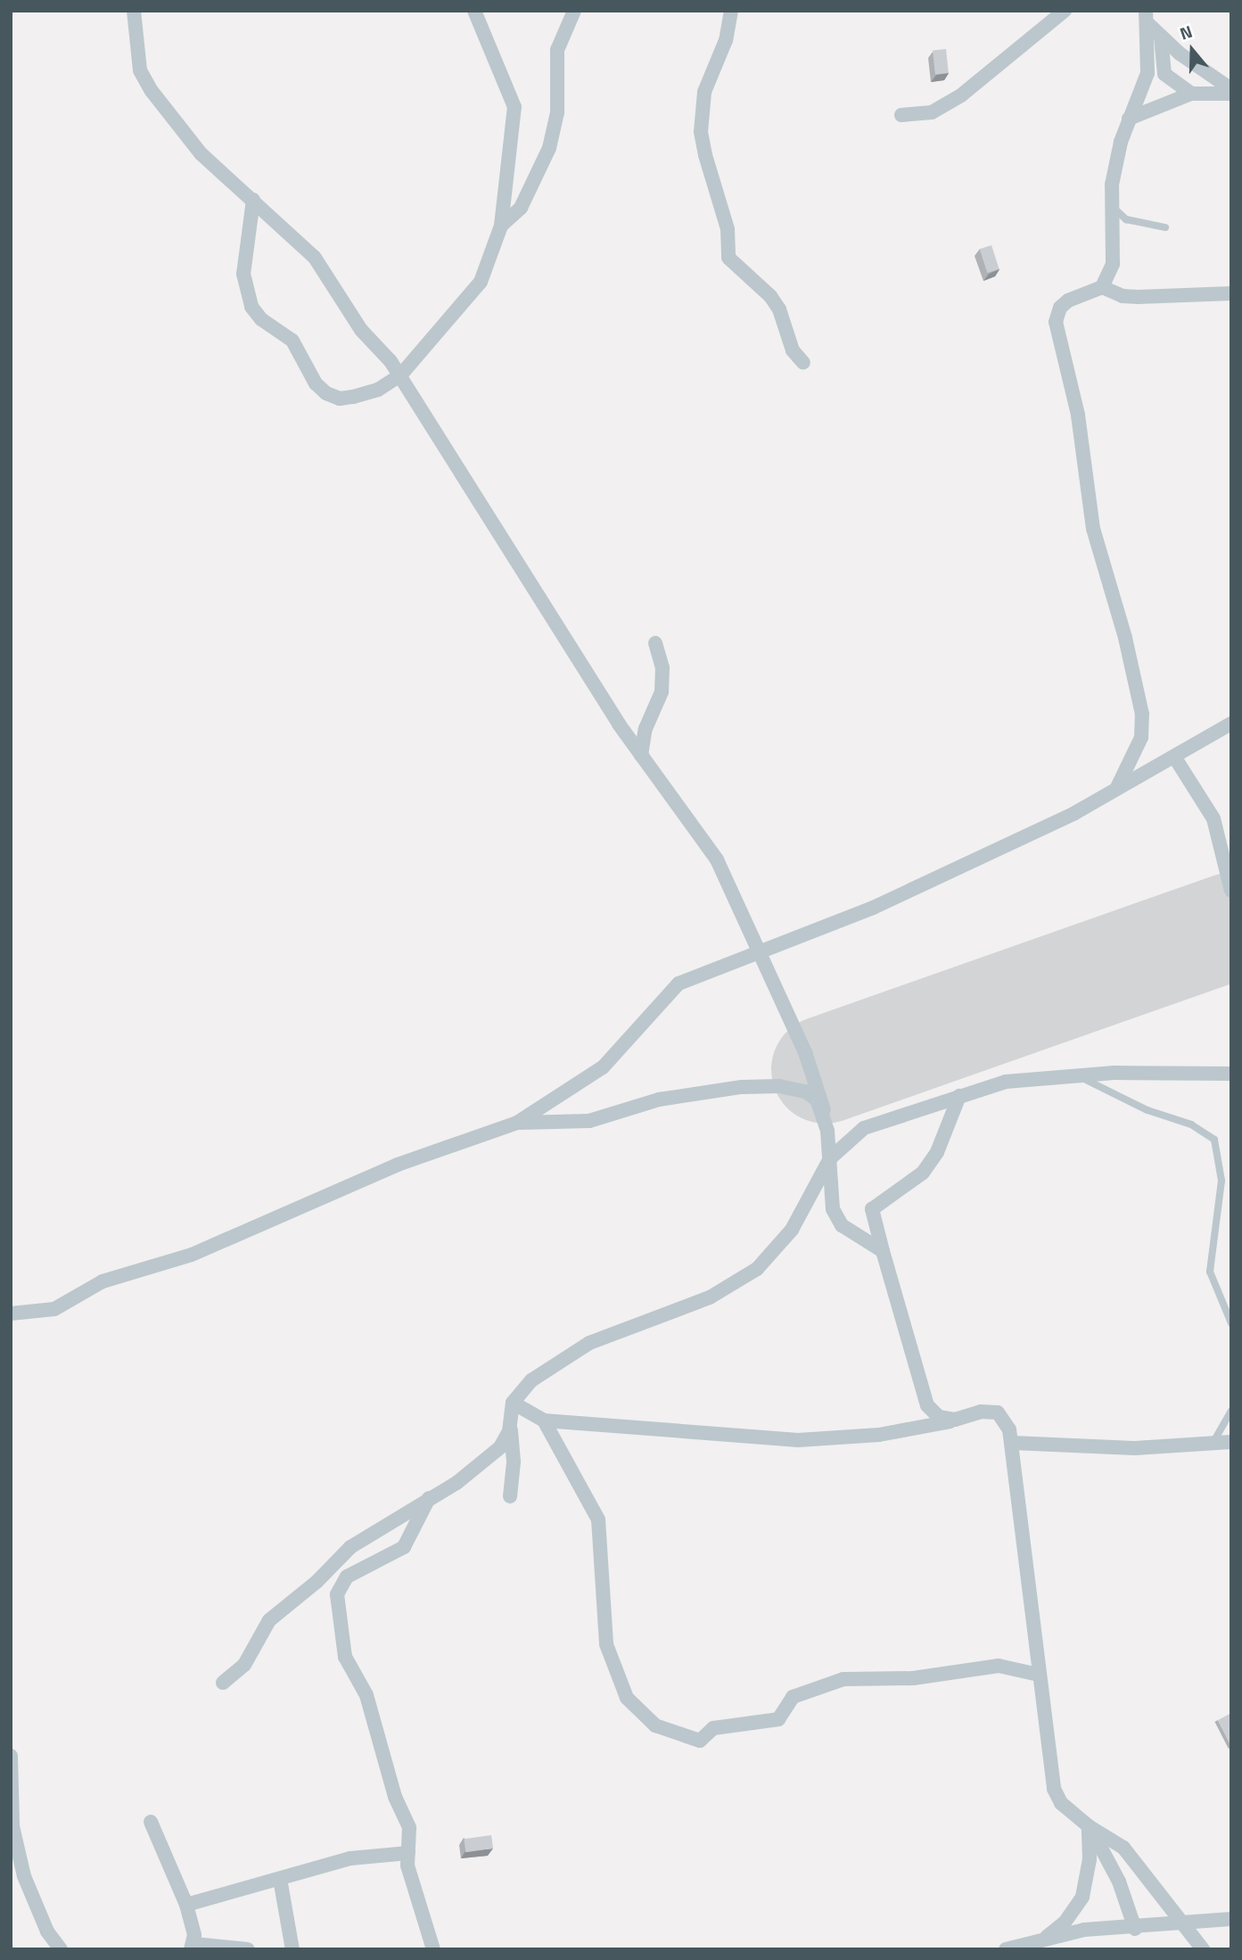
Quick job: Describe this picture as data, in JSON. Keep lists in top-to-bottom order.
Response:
{
  "north": "top"
}
